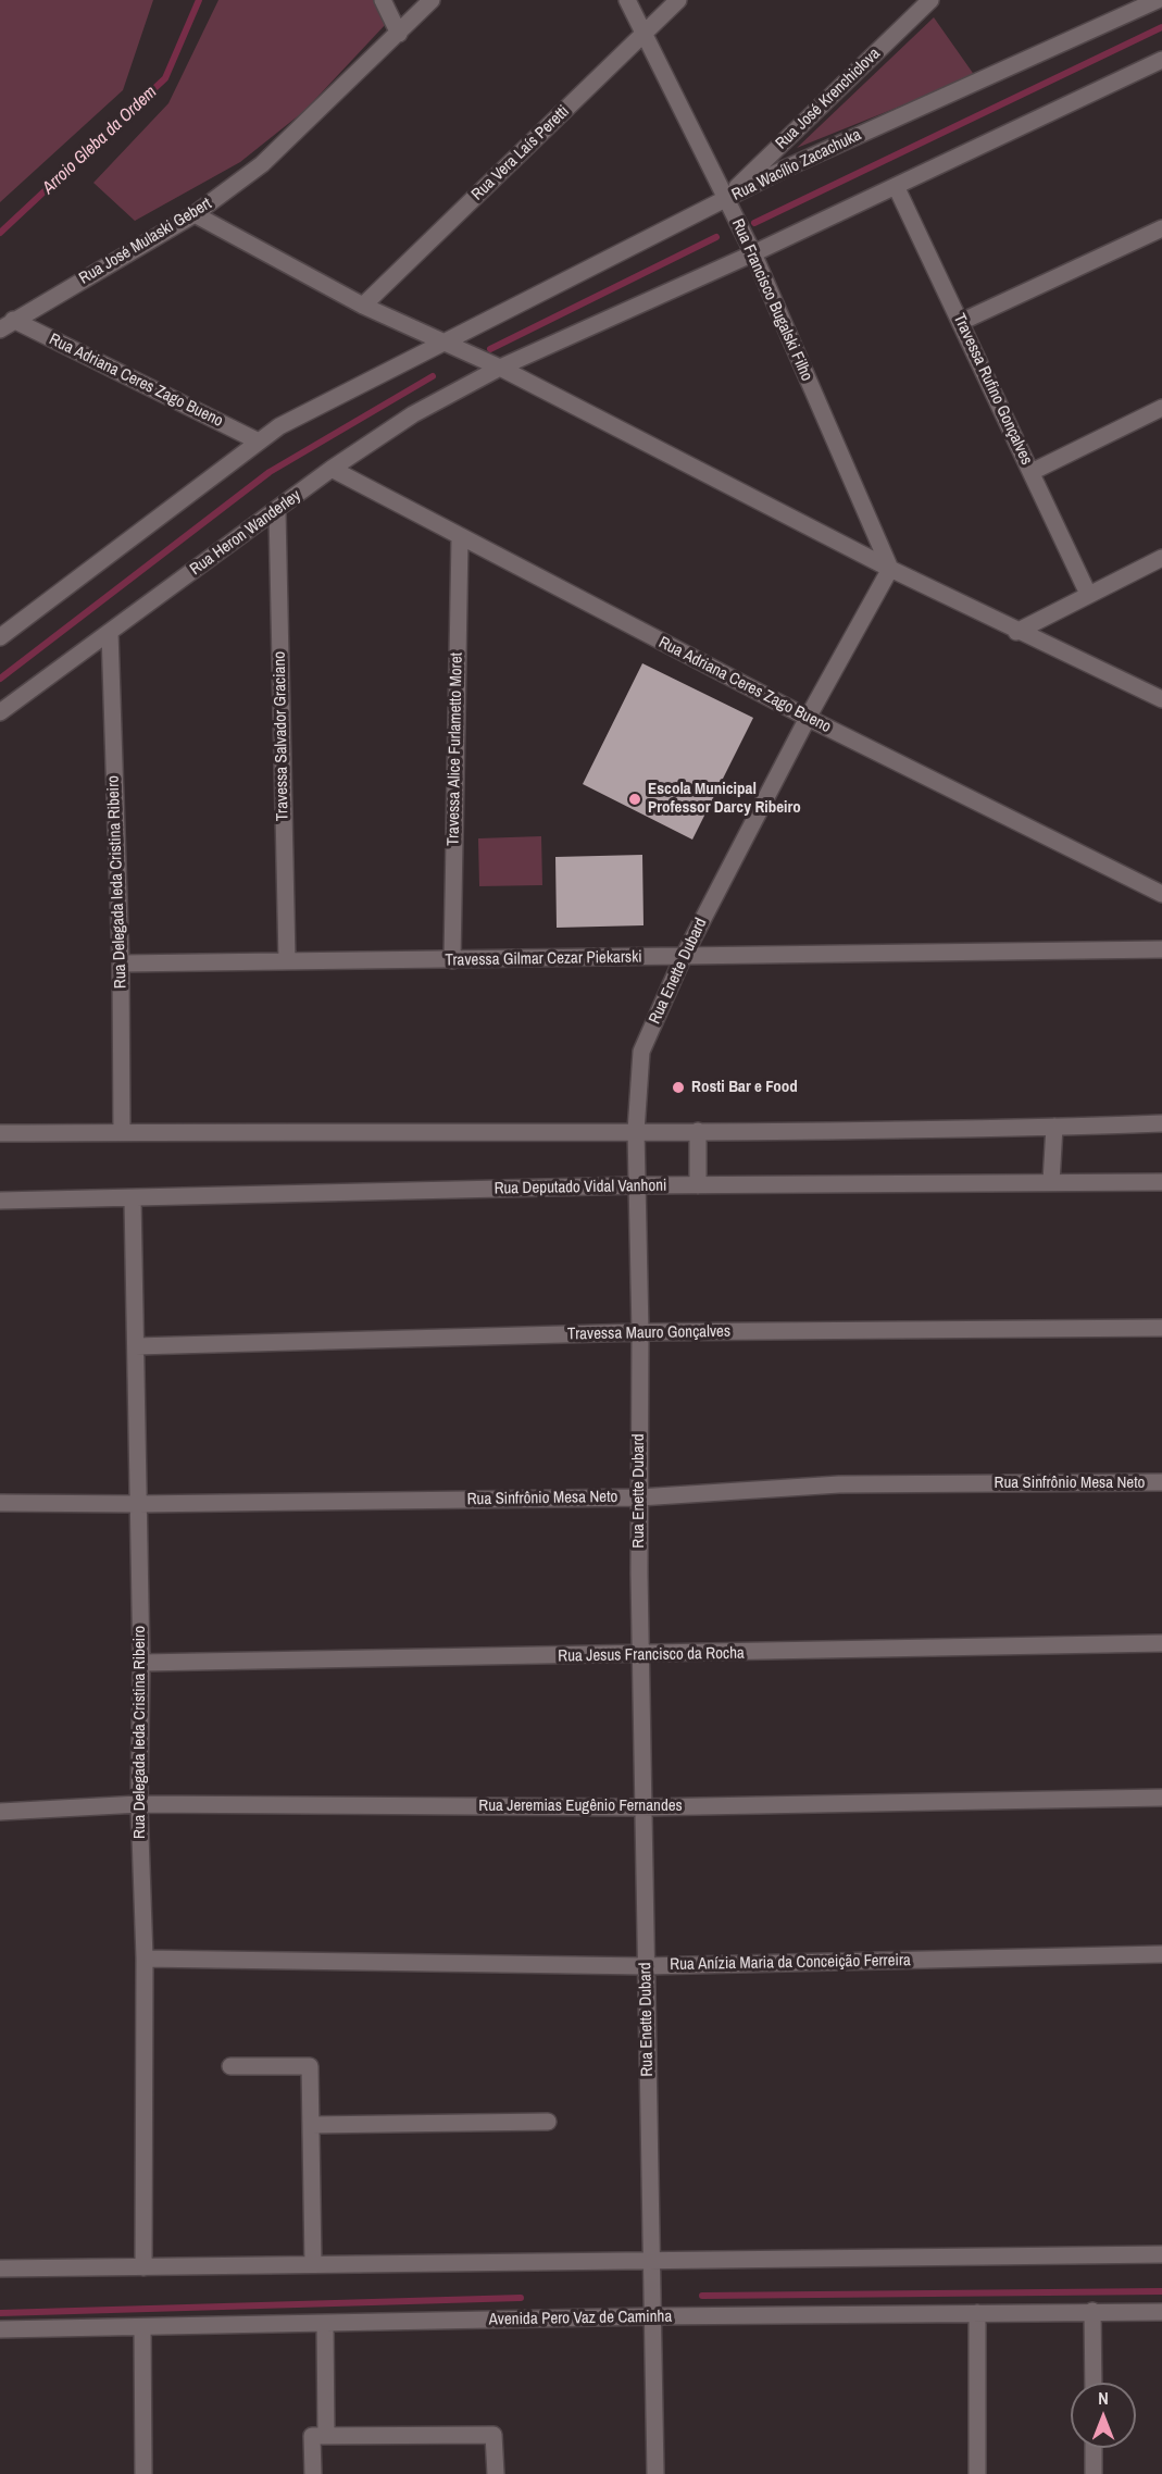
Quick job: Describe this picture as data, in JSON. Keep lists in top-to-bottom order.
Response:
{
  "streets": {
    "street": [
      "Rua José Krenchiclova",
      "Rua Vera Laís Peretti",
      "Rua Wacílio Zacachuka",
      "Rua José Mulaski Gebert",
      "Rua Francisco Bugalski Filho",
      "Rua Adriana Ceres Zago Bueno",
      "Travessa Rufino Gonçalves",
      "Rua Heron Wanderley",
      "Travessa Salvador Graciano",
      "Travessa Alice Furlametto Moret",
      "Rua Delegada Ieda Cristina Ribeiro",
      "Travessa Gilmar Cezar Piekarski",
      "Rua Enette Dubard",
      "Rua Deputado Vidal Vanhoni",
      "Travessa Mauro Gonçalves",
      "Rua Sinfrônio Mesa Neto",
      "Rua Jesus Francisco da Rocha",
      "Rua Jeremias Eugênio Fernandes",
      "Rua Anízia Maria da Conceição Ferreira",
      "Avenida Pero Vaz de Caminha"
    ]
  },
  "crossings": [
    ["Rua José Krenchiclova", "Rua Wacílio Zacachuka"],
    ["Rua José Krenchiclova", "Rua Francisco Bugalski Filho"],
    ["Rua Vera Laís Peretti", "Rua Francisco Bugalski Filho"],
    ["Rua Wacílio Zacachuka", "Rua Francisco Bugalski Filho"],
    ["Rua José Mulaski Gebert", "Rua Adriana Ceres Zago Bueno"],
    ["Rua Francisco Bugalski Filho", "Rua Enette Dubard"],
    ["Rua Adriana Ceres Zago Bueno", "Rua Heron Wanderley"],
    ["Rua Adriana Ceres Zago Bueno", "Travessa Alice Furlametto Moret"],
    ["Rua Adriana Ceres Zago Bueno", "Rua Enette Dubard"],
    ["Rua Heron Wanderley", "Travessa Salvador Graciano"],
    ["Rua Heron Wanderley", "Rua Delegada Ieda Cristina Ribeiro"],
    ["Travessa Salvador Graciano", "Travessa Gilmar Cezar Piekarski"],
    ["Travessa Alice Furlametto Moret", "Travessa Gilmar Cezar Piekarski"],
    ["Rua Delegada Ieda Cristina Ribeiro", "Travessa Gilmar Cezar Piekarski"],
    ["Rua Delegada Ieda Cristina Ribeiro", "Rua Deputado Vidal Vanhoni"],
    ["Rua Delegada Ieda Cristina Ribeiro", "Travessa Mauro Gonçalves"],
    ["Rua Delegada Ieda Cristina Ribeiro", "Rua Sinfrônio Mesa Neto"],
    ["Rua Delegada Ieda Cristina Ribeiro", "Rua Jesus Francisco da Rocha"],
    ["Rua Delegada Ieda Cristina Ribeiro", "Rua Jeremias Eugênio Fernandes"],
    ["Rua Delegada Ieda Cristina Ribeiro", "Rua Anízia Maria da Conceição Ferreira"],
    ["Travessa Gilmar Cezar Piekarski", "Rua Enette Dubard"],
    ["Rua Enette Dubard", "Rua Deputado Vidal Vanhoni"],
    ["Rua Enette Dubard", "Travessa Mauro Gonçalves"],
    ["Rua Enette Dubard", "Rua Sinfrônio Mesa Neto"],
    ["Rua Enette Dubard", "Rua Jesus Francisco da Rocha"],
    ["Rua Enette Dubard", "Rua Jeremias Eugênio Fernandes"],
    ["Rua Enette Dubard", "Rua Anízia Maria da Conceição Ferreira"],
    ["Rua Enette Dubard", "Avenida Pero Vaz de Caminha"]
  ],
  "water": ["Arroio Gleba da Ordem"],
  "places": ["Escola Municipal Professor Darcy Ribeiro", "Rosti Bar e Food"],
  "north": "top"
}
